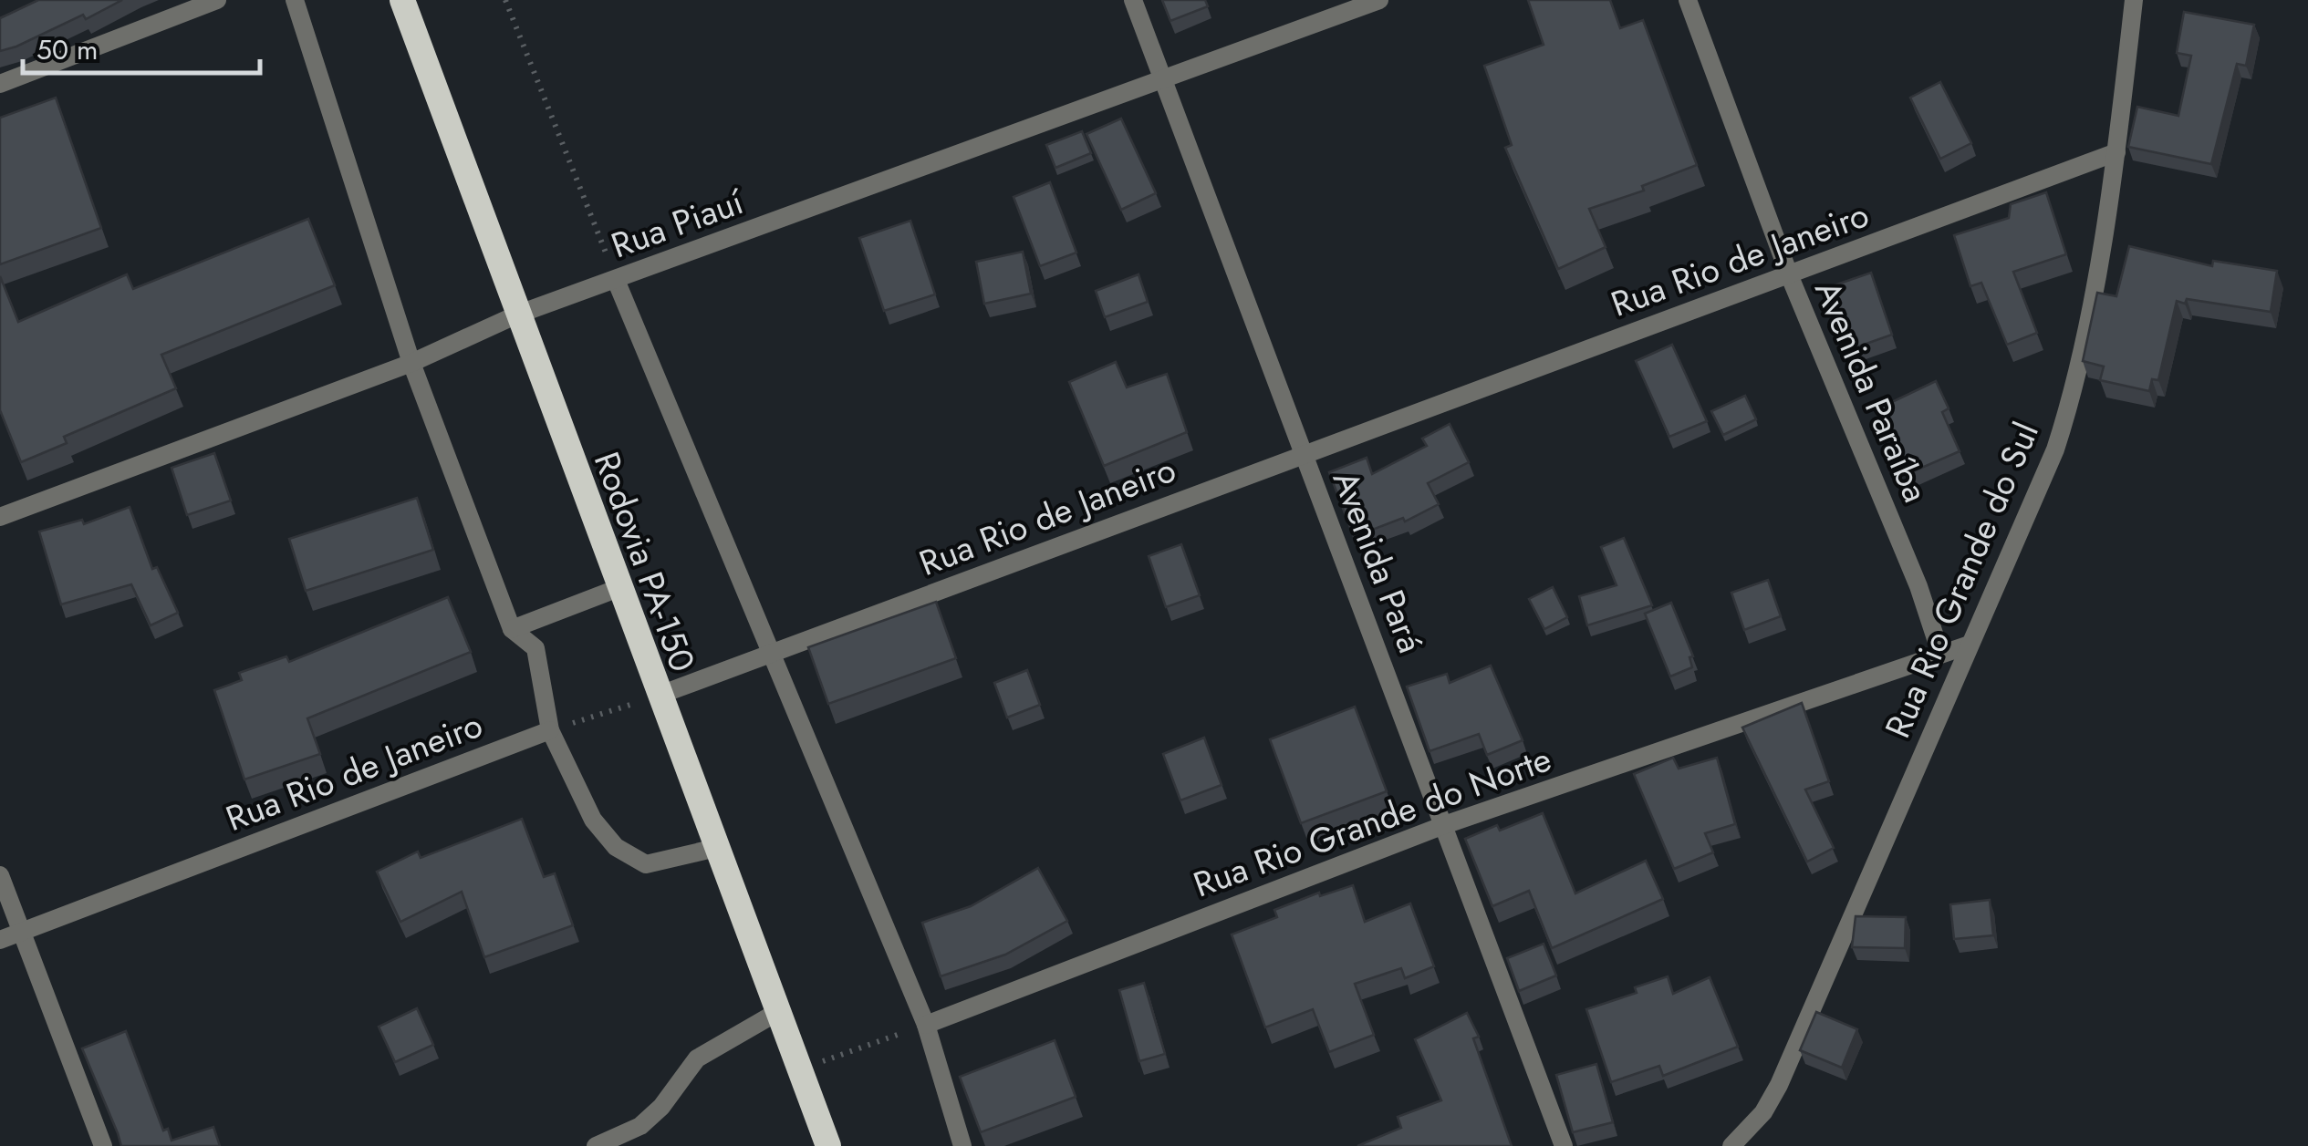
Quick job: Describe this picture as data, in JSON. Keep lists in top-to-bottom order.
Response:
{
  "streets": {
    "highway": ["Rodovia PA-150"],
    "street": [
      "Rua Piauí",
      "Rua Rio de Janeiro",
      "Avenida Paraíba",
      "Avenida Pará",
      "Rua Rio Grande do Sul",
      "Rua Rio Grande do Norte"
    ]
  },
  "crossings": [
    ["Rua Piauí", "Rodovia PA-150"],
    ["Rua Piauí", "Avenida Pará"],
    ["Rua Rio de Janeiro", "Avenida Paraíba"],
    ["Rua Rio de Janeiro", "Rodovia PA-150"],
    ["Rua Rio de Janeiro", "Avenida Pará"],
    ["Rua Rio de Janeiro", "Rua Rio Grande do Sul"],
    ["Avenida Paraíba", "Rua Rio Grande do Norte"],
    ["Avenida Pará", "Rua Rio Grande do Norte"],
    ["Rua Rio Grande do Sul", "Rua Rio Grande do Norte"]
  ],
  "scale_bar": "50 m"
}
